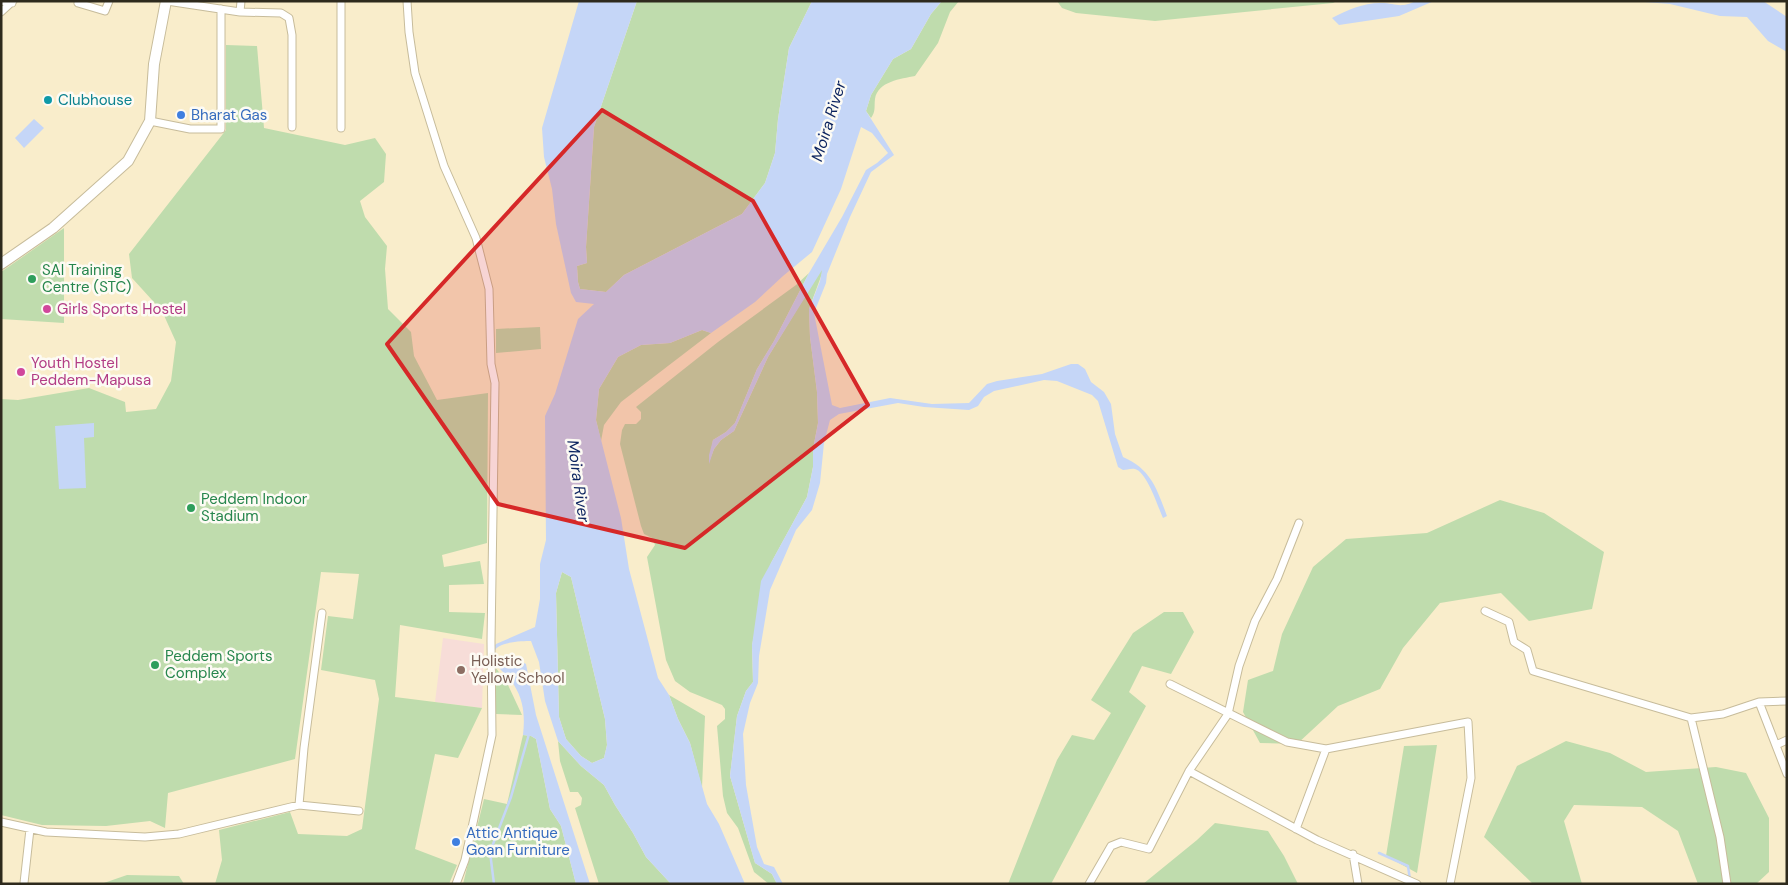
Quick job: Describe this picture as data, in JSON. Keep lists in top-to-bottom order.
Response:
{
  "water": ["Moira River"],
  "places": [
    "Clubhouse",
    "Bharat Gas",
    "SAI Training Centre (STC)",
    "Girls Sports Hostel",
    "Youth Hostel Peddem-Mapusa",
    "Peddem Indoor Stadium",
    "Peddem Sports Complex",
    "Holistic Yellow School",
    "Attic Antique Goan Furniture"
  ]
}
